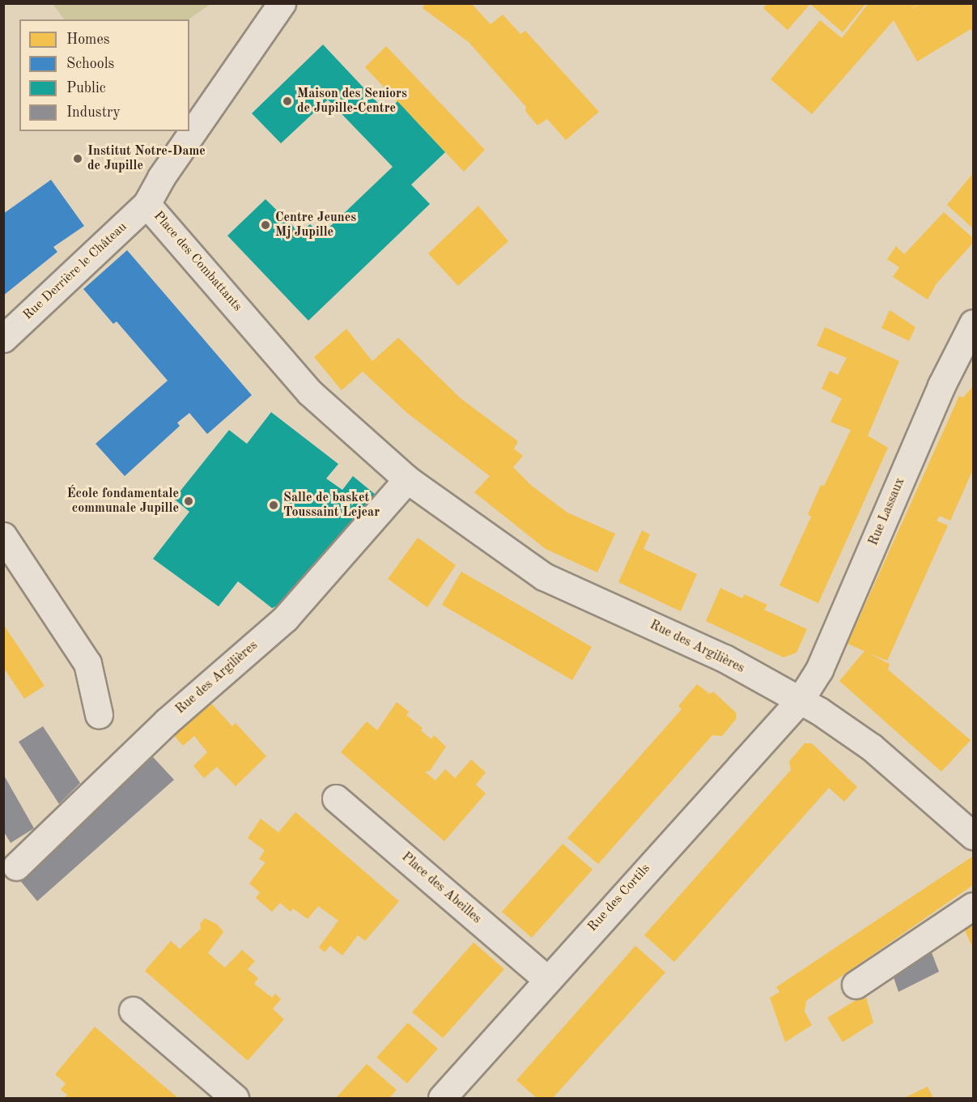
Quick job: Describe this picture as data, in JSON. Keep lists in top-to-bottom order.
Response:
{
  "streets": {
    "street": [
      "Place des Combattants",
      "Rue Derrière le Château",
      "Rue Lassaux",
      "Rue des Argilières",
      "Place des Abeilles",
      "Rue des Cortils"
    ]
  },
  "crossings": [
    ["Place des Combattants", "Rue Derrière le Château"],
    ["Place des Combattants", "Rue des Argilières"],
    ["Rue Lassaux", "Rue des Argilières"],
    ["Rue Lassaux", "Rue des Cortils"],
    ["Rue des Argilières", "Rue des Cortils"],
    ["Place des Abeilles", "Rue des Cortils"]
  ],
  "places": [
    "Maison des Seniors de Jupille-Centre",
    "Institut Notre-Dame de Jupille",
    "Centre Jeunes Mj Jupille",
    "École fondamentale communale Jupille",
    "Salle de basket Toussaint Lejear"
  ],
  "legend": [
    "Homes",
    "Schools",
    "Public",
    "Industry"
  ]
}
